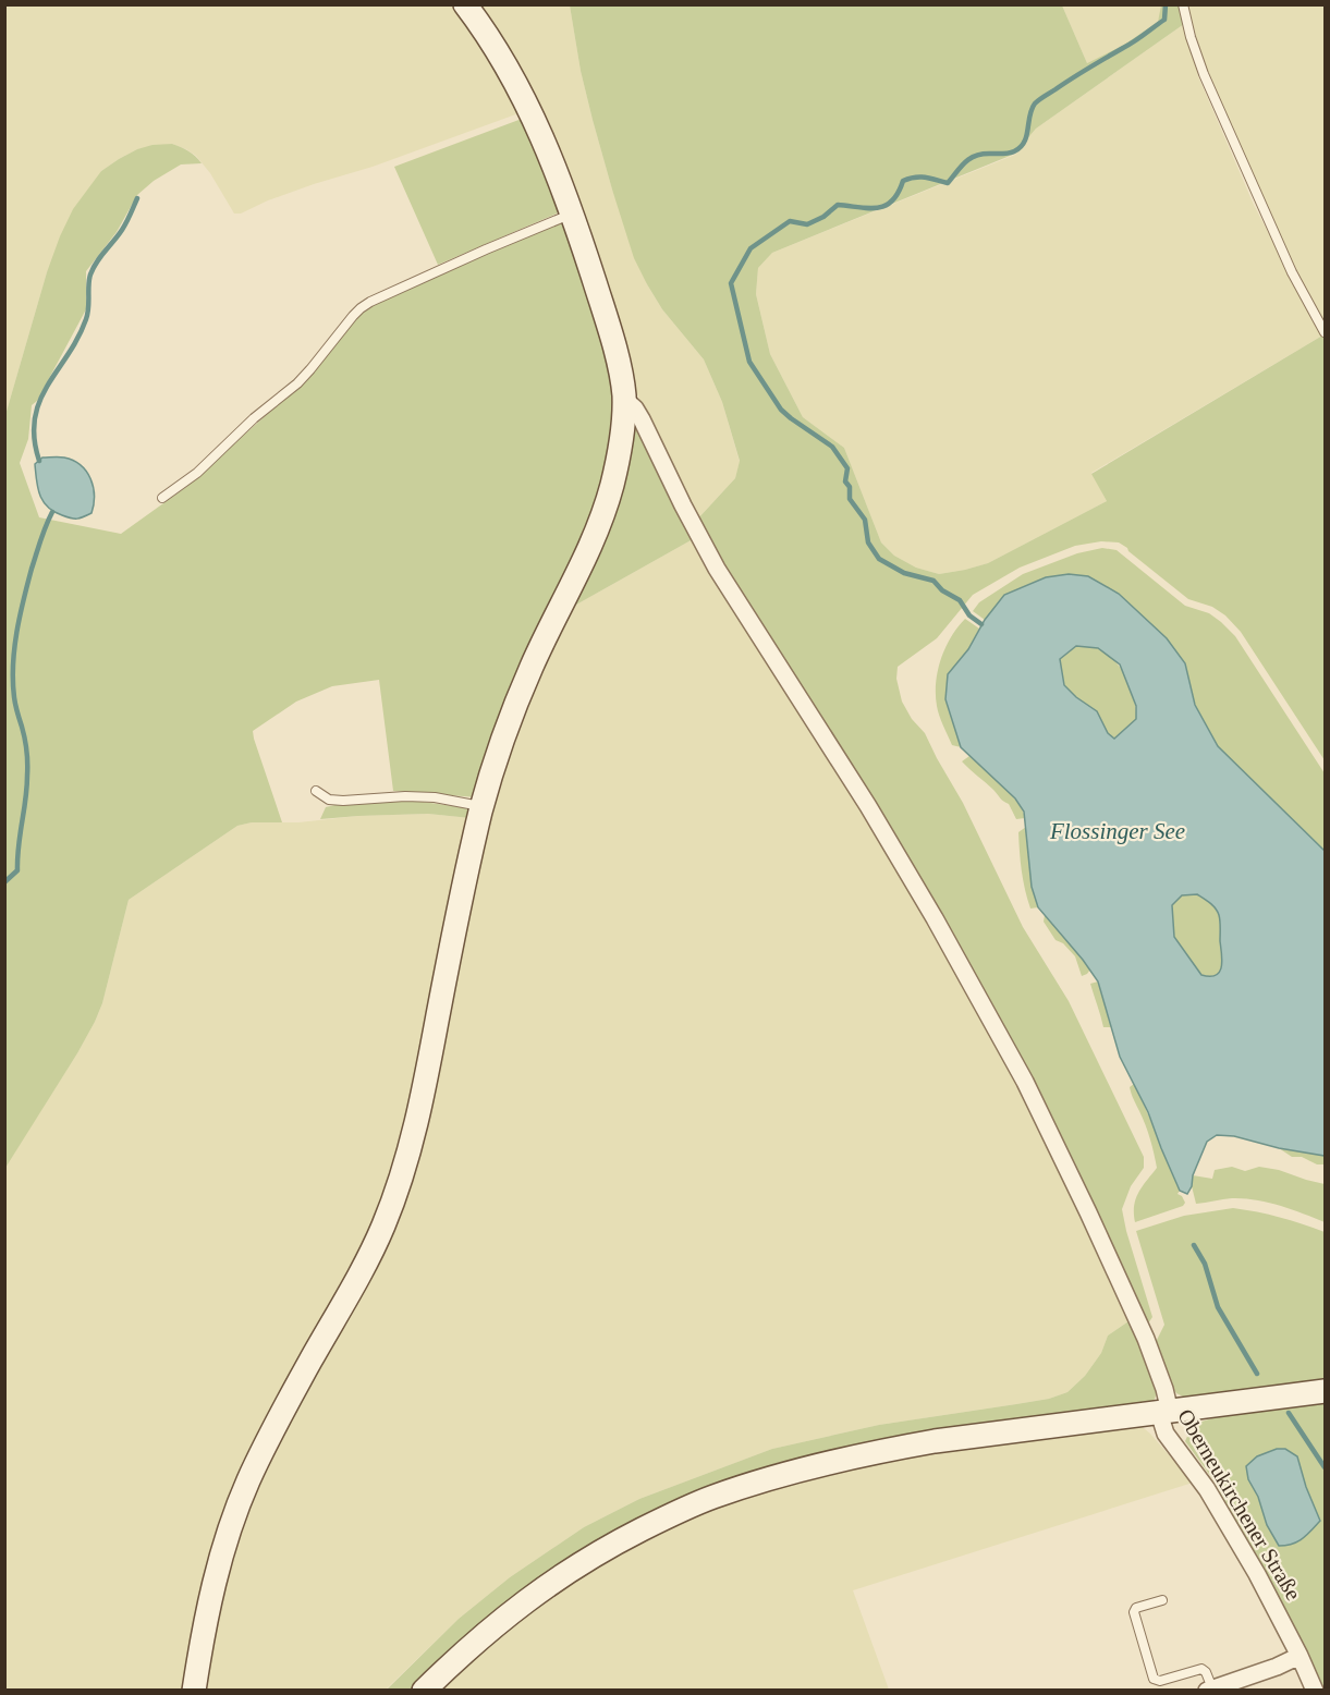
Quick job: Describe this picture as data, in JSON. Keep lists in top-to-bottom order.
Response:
{
  "streets": {
    "street": ["Oberneukirchener Straße"]
  },
  "water": ["Flossinger See"]
}
